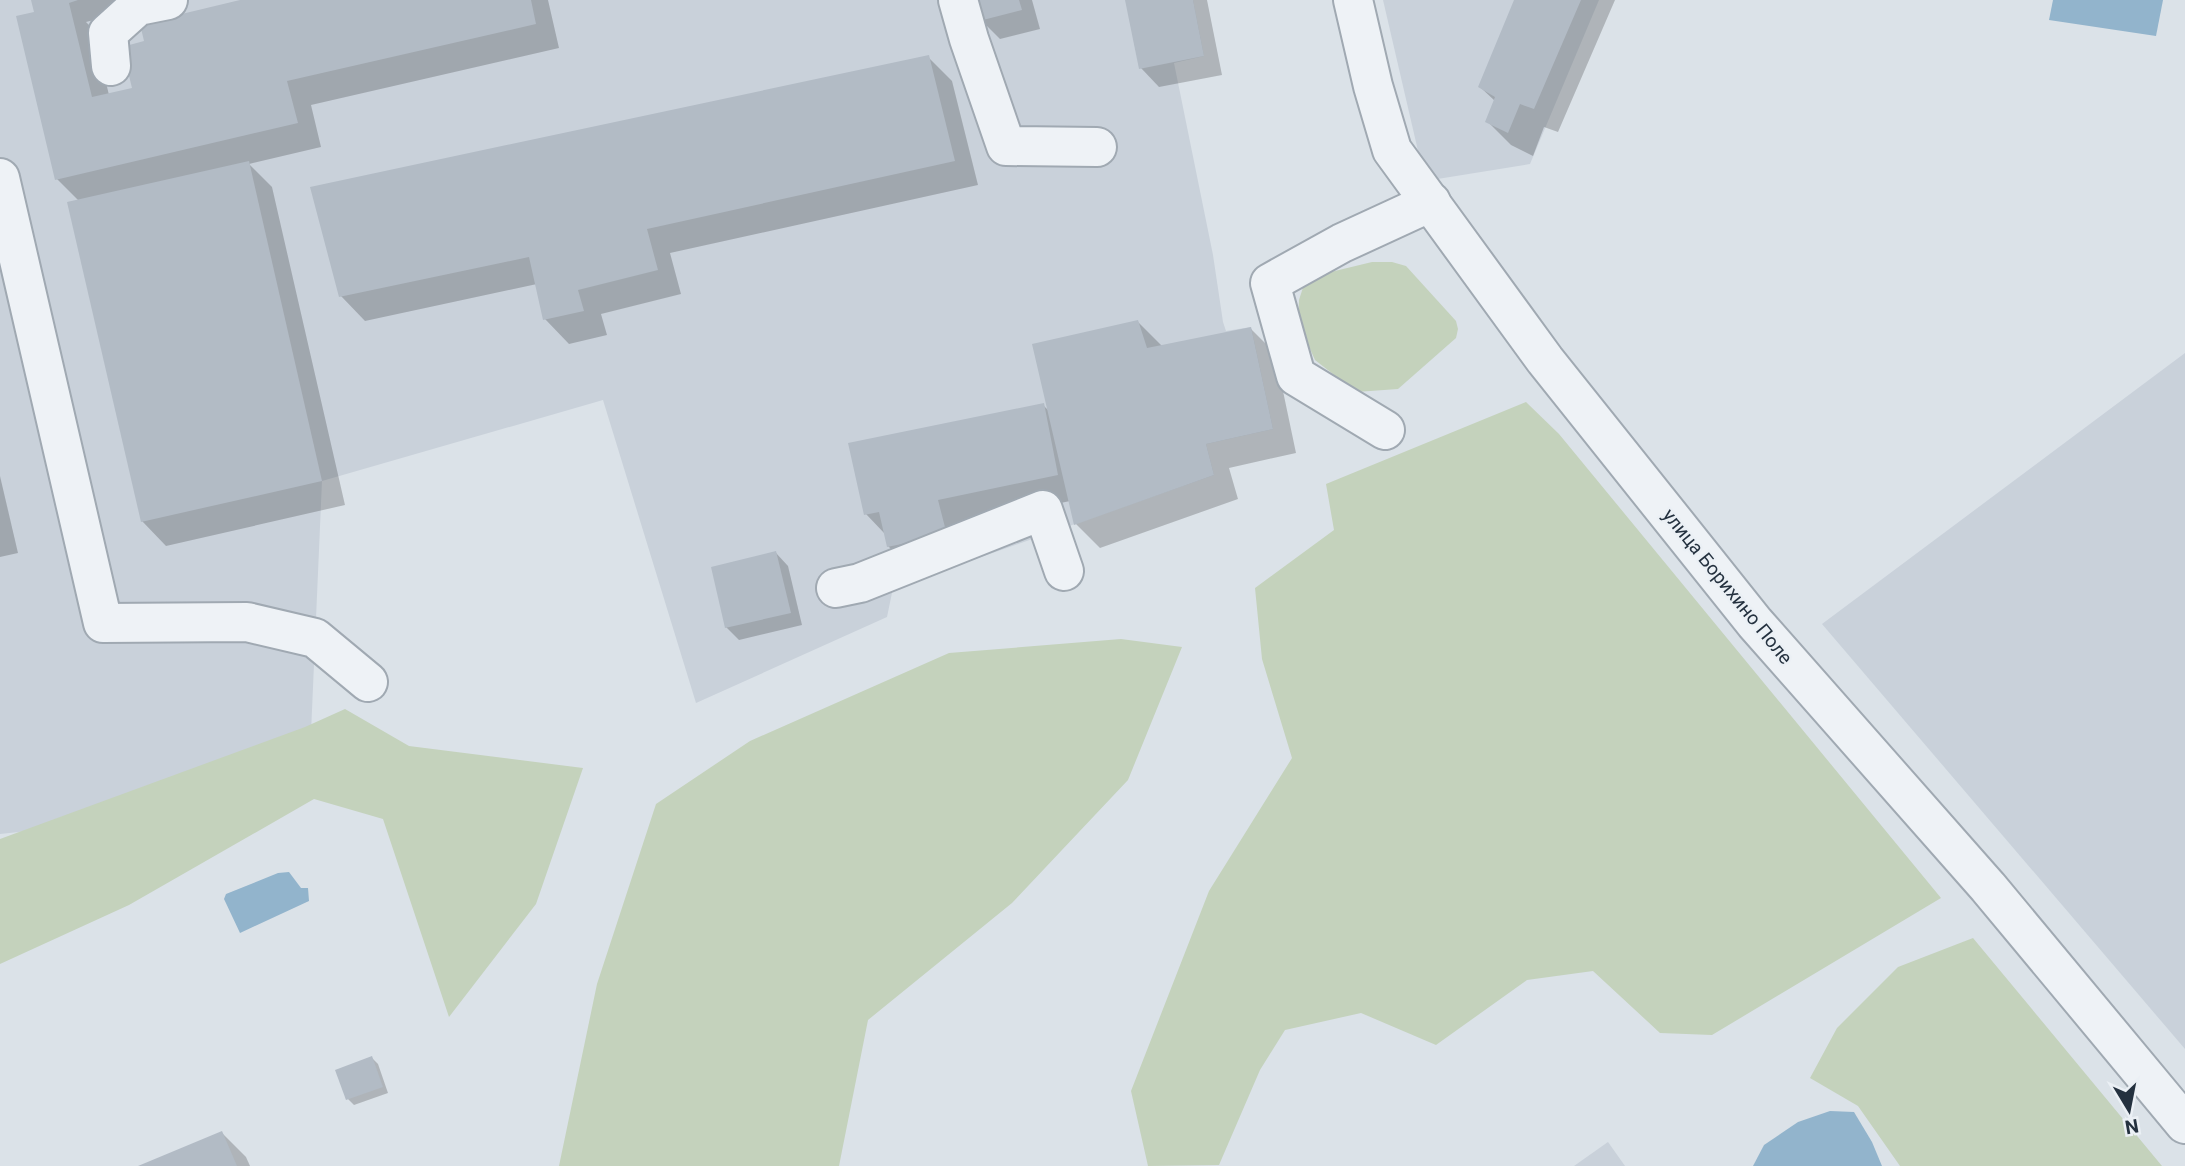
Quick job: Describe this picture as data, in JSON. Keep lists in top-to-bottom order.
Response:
{
  "streets": {
    "street": ["улица Борихино Поле"]
  },
  "north": "bottom"
}
